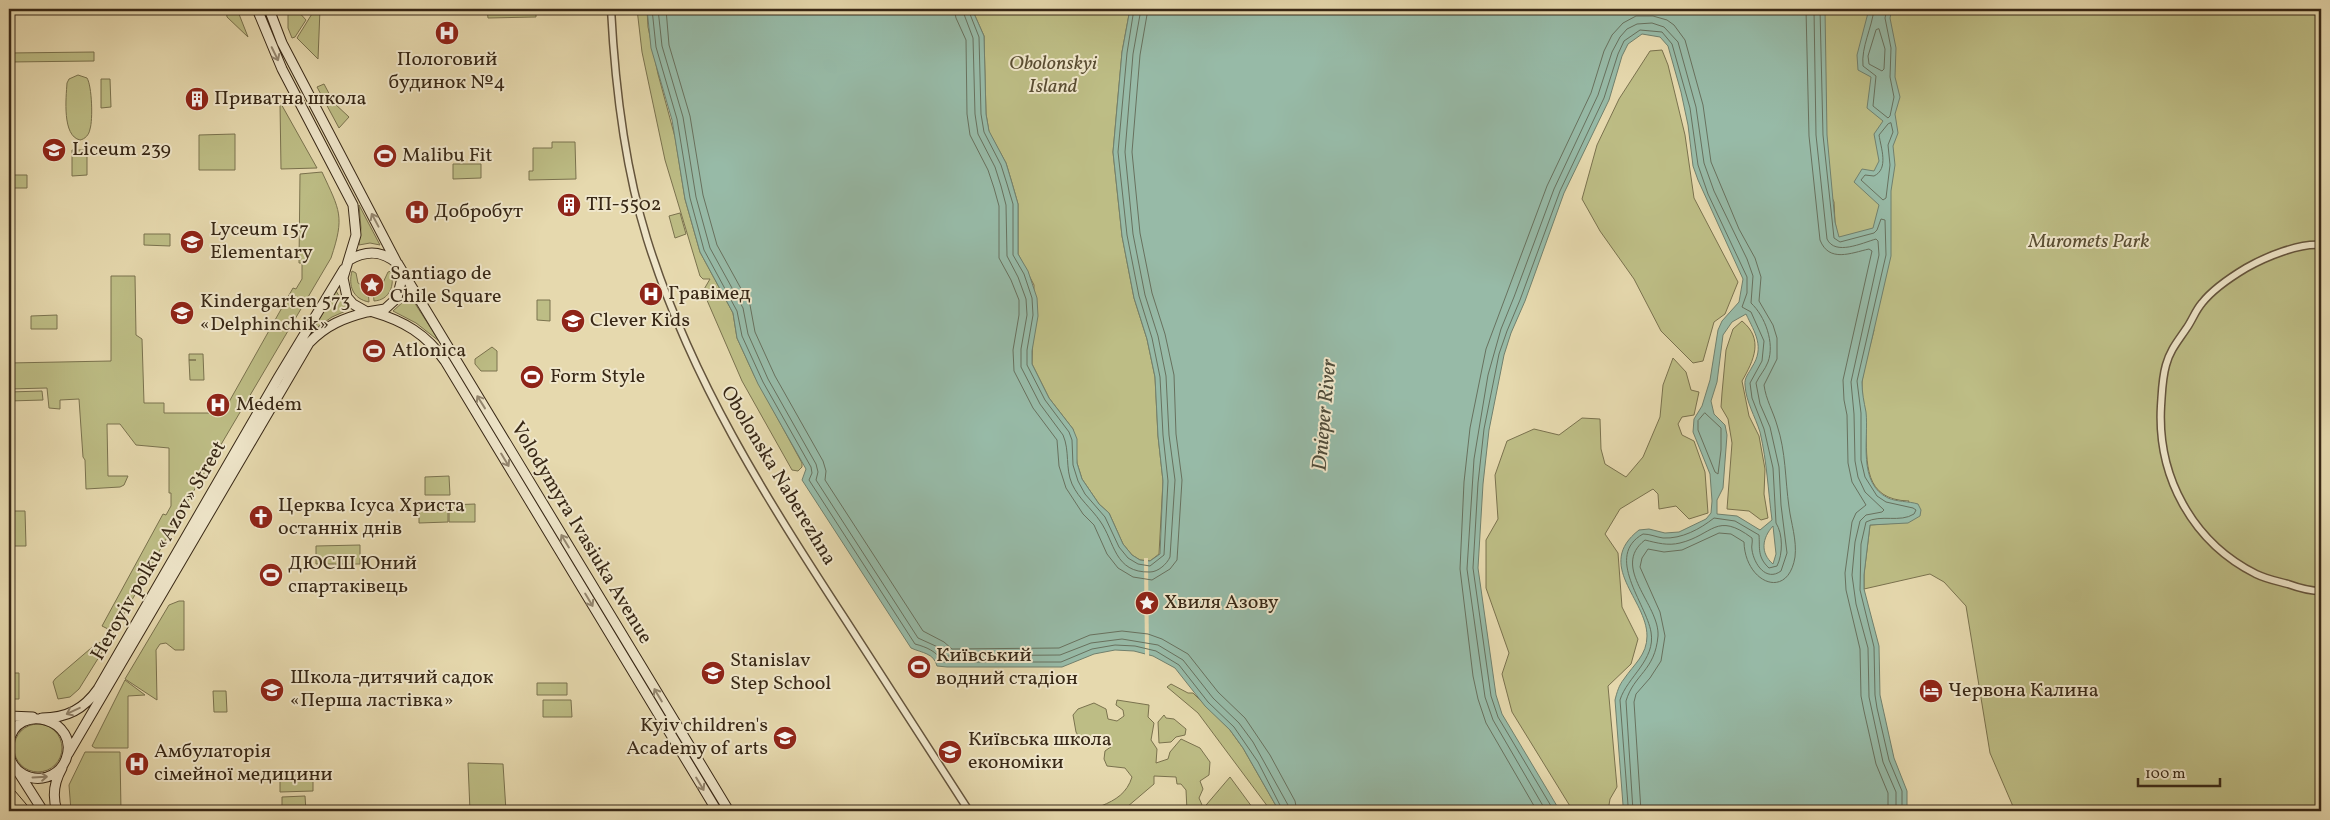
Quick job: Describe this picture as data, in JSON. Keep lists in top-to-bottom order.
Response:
{
  "streets": {
    "main road": ["Volodymyra Ivasiuka Avenue", "Heroyiv polku «Azov» Street"],
    "street": ["Obolonska Naberezhna"]
  },
  "crossings": [
    ["Volodymyra Ivasiuka Avenue", "Heroyiv polku «Azov» Street"]
  ],
  "water": ["Dnieper River"],
  "parks": ["Obolonskyi Island", "Muromets Park"],
  "places": {
    "hospital": [
      "Пологовий будинок №4",
      "Добробут",
      "Гравімед",
      "Medem",
      "Амбулаторія сімейної медицини"
    ],
    "building": ["Приватна школа", "ТП-5502"],
    "school or university": [
      "Liceum 239",
      "Lyceum 157 Elementary",
      "Kindergarten 573 «Delphinchik»",
      "Clever Kids",
      "Stanislav Step School",
      "Школа-дитячий садок «Перша ластівка»",
      "Kyiv children's Academy of arts",
      "Київська школа економіки"
    ],
    "sports": [
      "Malibu Fit",
      "Atlonica",
      "Form Style",
      "ДЮСШ Юний спартаківець",
      "Київський водний стадіон"
    ],
    "place": ["Santiago de Chile Square", "Хвиля Азову"],
    "church": ["Церква Ісуса Христа останніх днів"],
    "hotel": ["Червона Калина"]
  },
  "scale_bar": "100 m"
}
